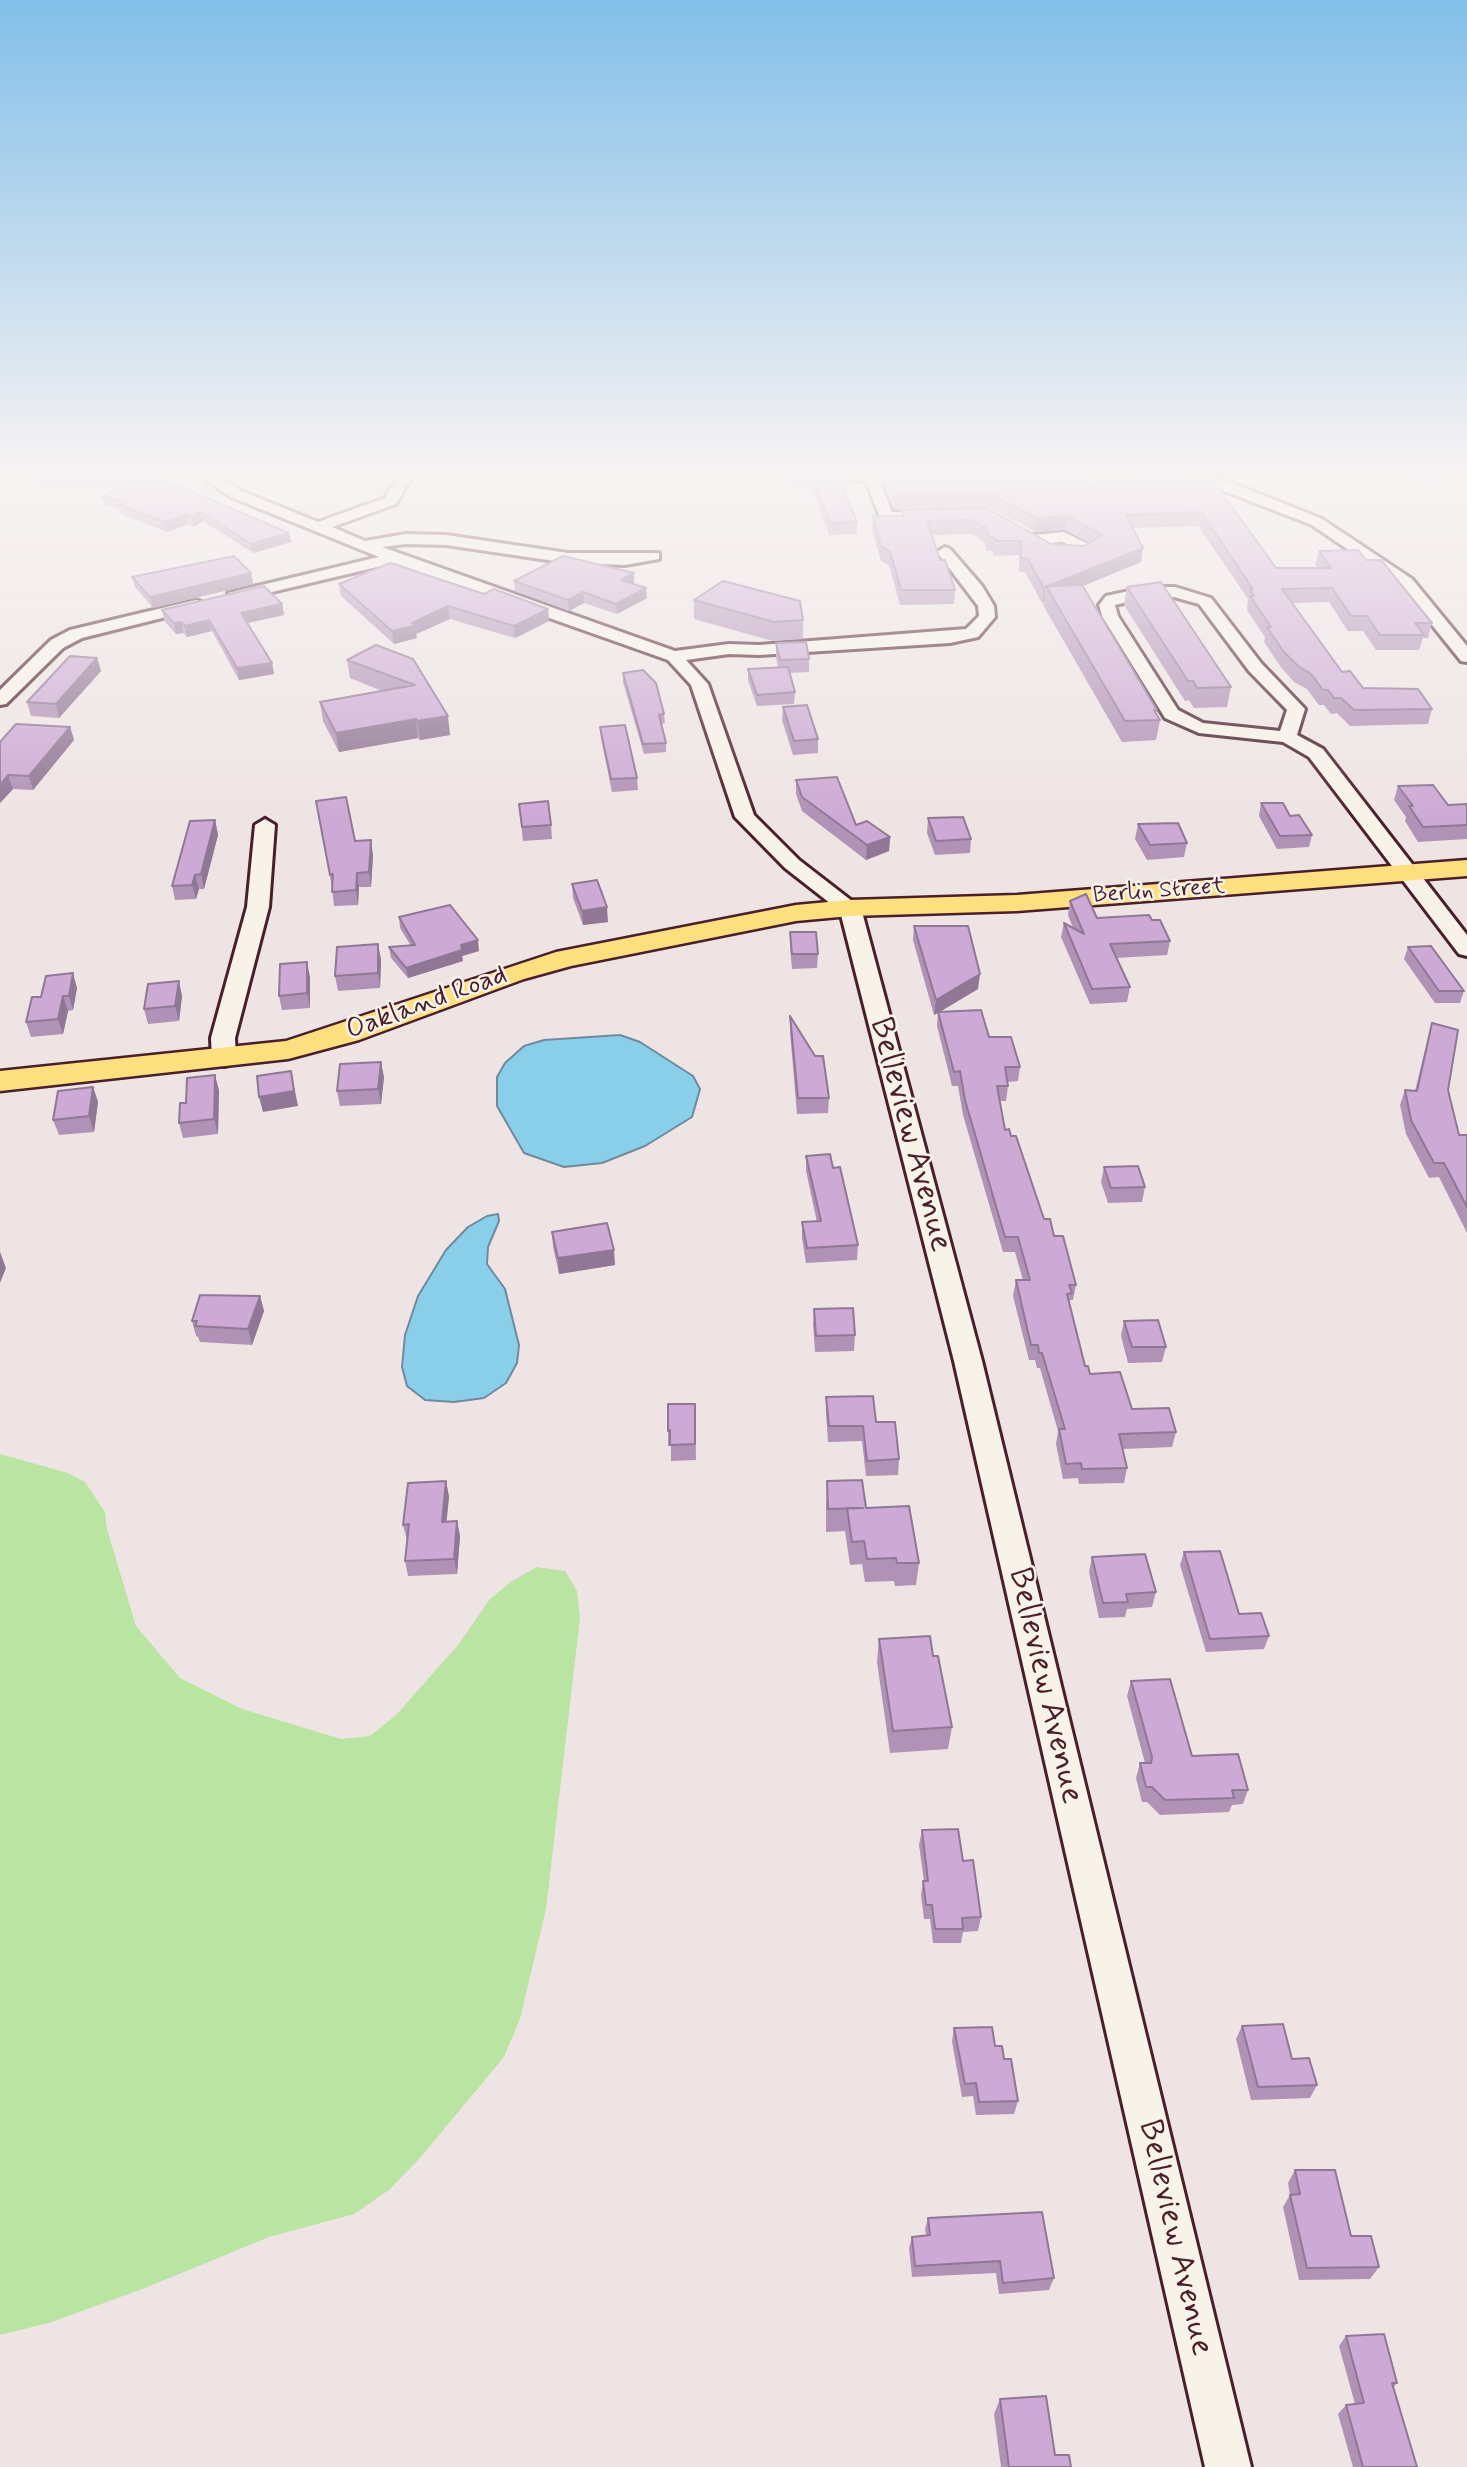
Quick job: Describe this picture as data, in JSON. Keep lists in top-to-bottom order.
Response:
{
  "streets": {
    "main road": ["Berlin Street", "Oakland Road"],
    "street": ["Belleview Avenue"]
  },
  "crossings": [
    ["Berlin Street", "Oakland Road"],
    ["Berlin Street", "Belleview Avenue"],
    ["Oakland Road", "Belleview Avenue"]
  ]
}
